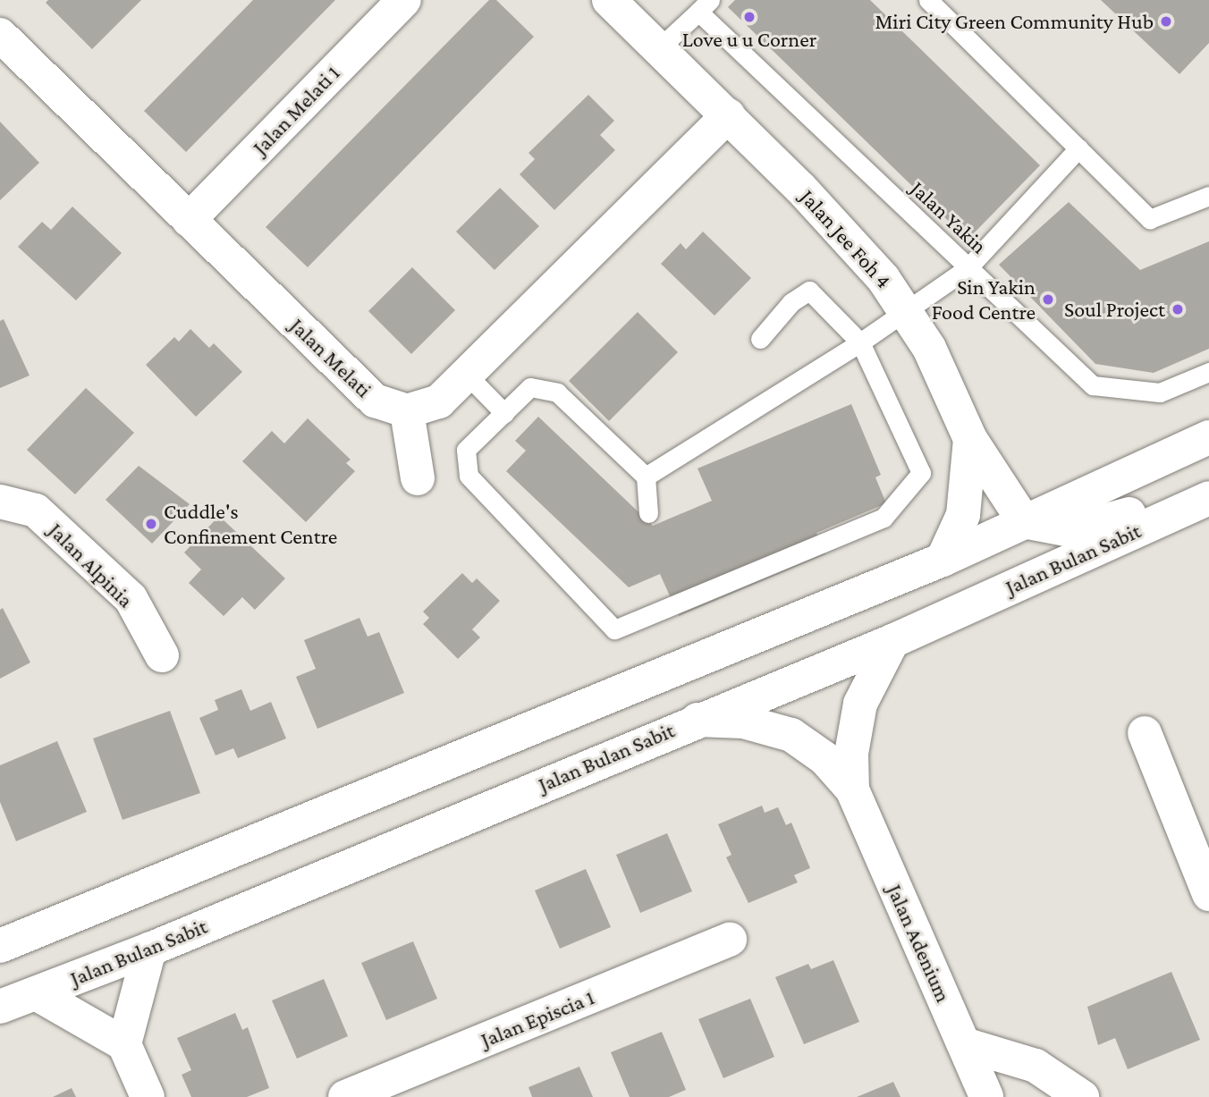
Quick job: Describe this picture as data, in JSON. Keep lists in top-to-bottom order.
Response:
{
  "streets": {
    "street": [
      "Jalan Melati 1",
      "Jalan Jee Foh 4",
      "Jalan Melati",
      "Jalan Bulan Sabit",
      "Jalan Alpinia",
      "Jalan Adenium",
      "Jalan Episcia 1"
    ],
    "lane": ["Jalan Yakin"]
  },
  "crossings": [
    ["Jalan Melati 1", "Jalan Melati"],
    ["Jalan Bulan Sabit", "Jalan Adenium"]
  ],
  "places": [
    "Love u u Corner",
    "Miri City Green Community Hub",
    "Sin Yakin Food Centre",
    "Soul Project",
    "Cuddle's Confinement Centre"
  ]
}
